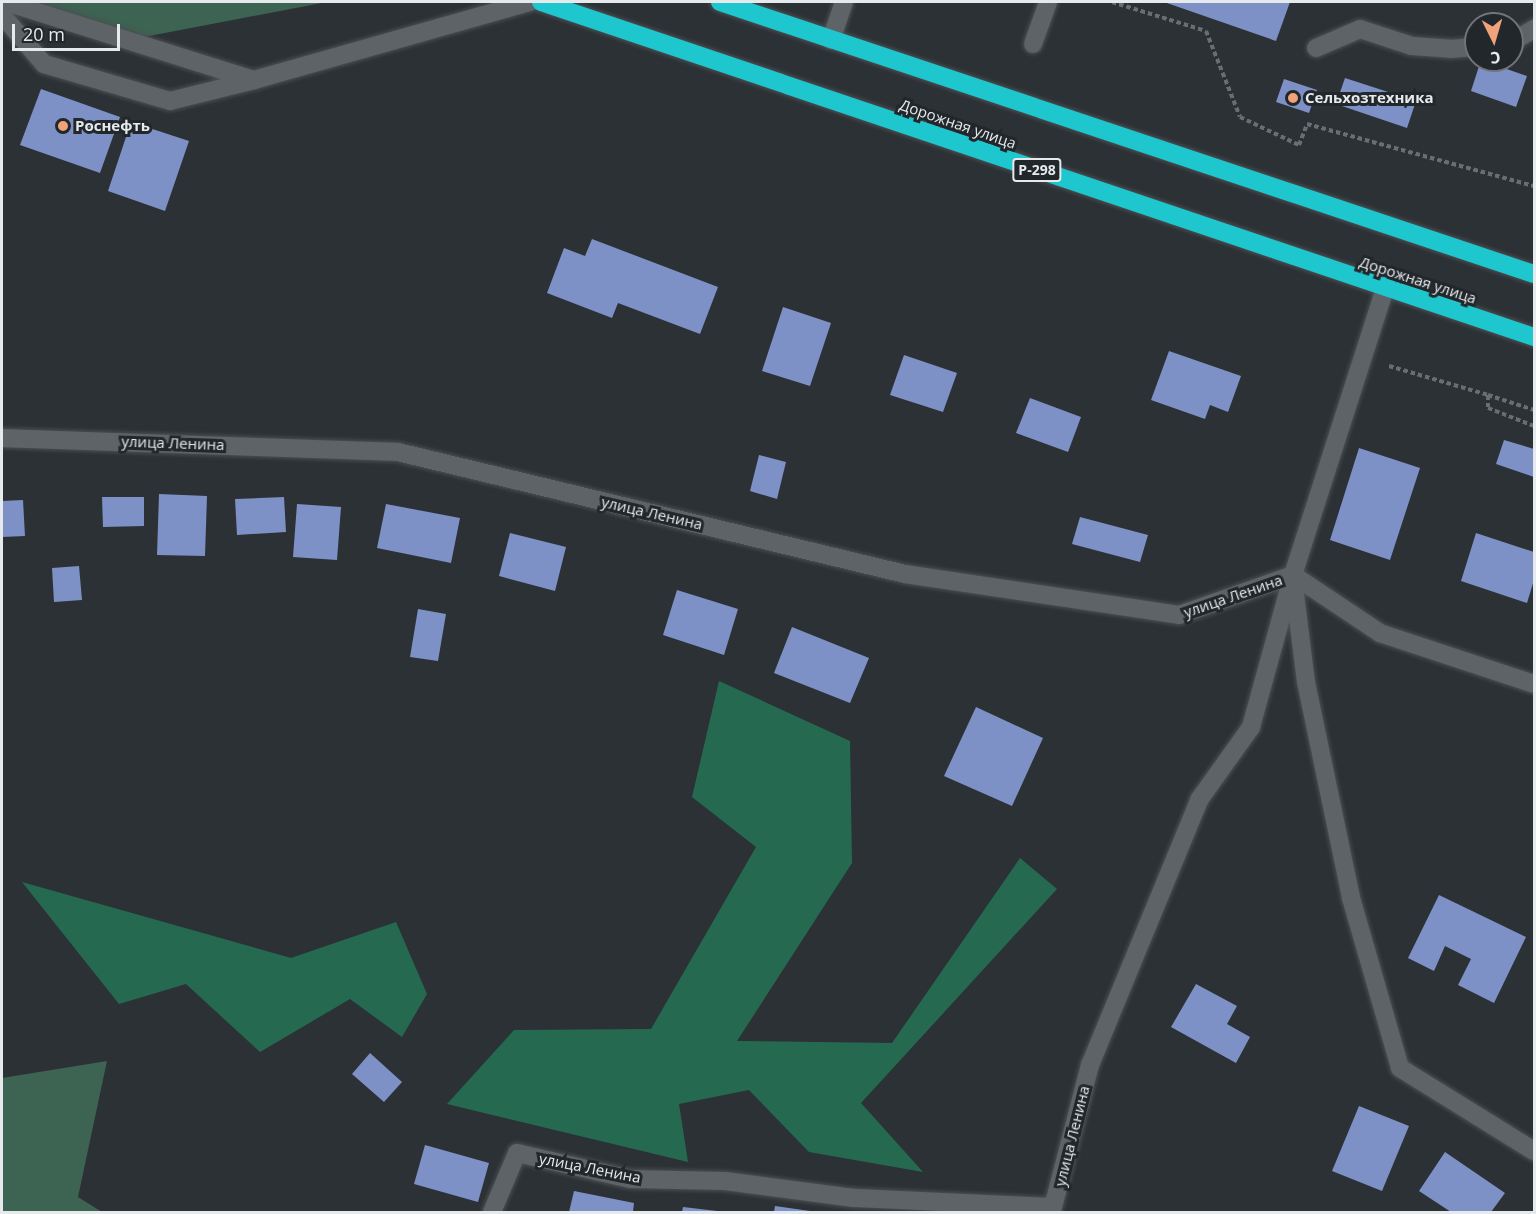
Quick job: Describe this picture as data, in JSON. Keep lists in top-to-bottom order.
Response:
{
  "streets": {
    "highway": ["Дорожная улица", "Р-298"],
    "street": ["улица Ленина"]
  },
  "crossings": [
    ["Дорожная улица", "улица Ленина"]
  ],
  "places": ["Сельхозтехника", "Роснефть"],
  "scale_bar": "20 m",
  "north": "bottom"
}
